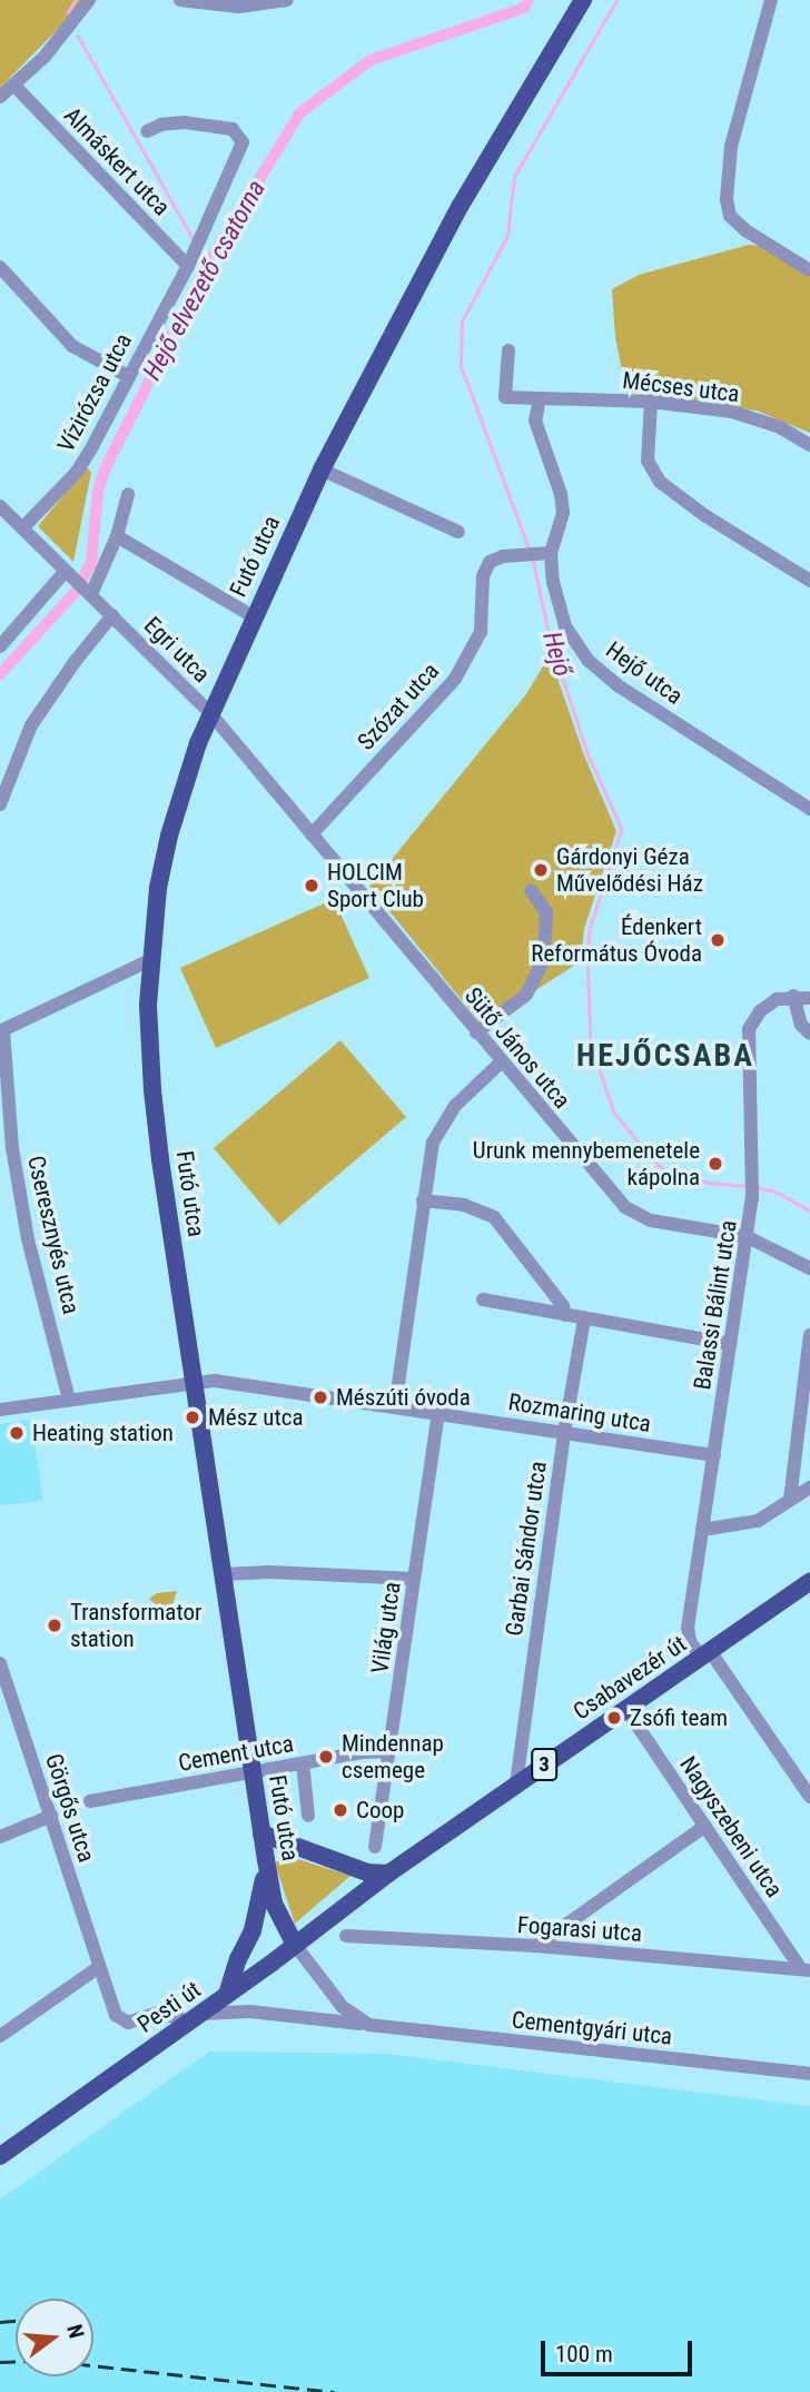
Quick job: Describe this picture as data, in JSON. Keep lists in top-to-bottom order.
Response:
{
  "streets": {
    "main road": [
      "Futó utca",
      "Csabavezér út",
      "3",
      "Pesti út"
    ],
    "street": [
      "Almáskert utca",
      "Mécses utca",
      "Vízirózsa utca",
      "Egri utca",
      "Hejő utca",
      "Szózat utca",
      "Sütő János utca",
      "Cseresznyés utca",
      "Balassi Bálint utca",
      "Rozmaring utca",
      "Garbai Sándor utca",
      "Világ utca",
      "Cement utca",
      "Görgős utca",
      "Nagyszebeni utca",
      "Fogarasi utca",
      "Cementgyári utca"
    ]
  },
  "crossings": [
    ["Almáskert utca", "Vízirózsa utca"],
    ["Mécses utca", "Hejő utca"],
    ["Vízirózsa utca", "Egri utca"],
    ["Futó utca", "Egri utca"],
    ["Futó utca", "Cement utca"],
    ["Futó utca", "Pesti út"],
    ["Egri utca", "Szózat utca"],
    ["Egri utca", "Sütő János utca"],
    ["Hejő utca", "Szózat utca"],
    ["Szózat utca", "Sütő János utca"],
    ["Sütő János utca", "Balassi Bálint utca"],
    ["Balassi Bálint utca", "Rozmaring utca"],
    ["Balassi Bálint utca", "Csabavezér út"],
    ["Rozmaring utca", "Garbai Sándor utca"],
    ["Rozmaring utca", "Világ utca"],
    ["Garbai Sándor utca", "Csabavezér út"],
    ["Világ utca", "Cement utca"],
    ["Csabavezér út", "Nagyszebeni utca"],
    ["Csabavezér út", "Pesti út"],
    ["Görgős utca", "Pesti út"],
    ["Görgős utca", "Cementgyári utca"],
    ["Nagyszebeni utca", "Fogarasi utca"],
    ["Pesti út", "Cementgyári utca"]
  ],
  "districts": ["HEJŐCSABA"],
  "water": ["Hejő elvezető csatorna", "Hejő"],
  "places": [
    "Gárdonyi Géza Művelődési Ház",
    "HOLCIM Sport Club",
    "Édenkert Református Óvoda",
    "Urunk mennybemenetele kápolna",
    "Mészúti óvoda",
    "Mész utca",
    "Heating station",
    "Transformator station",
    "Zsófi team",
    "Mindennap csemege",
    "Coop"
  ],
  "scale_bar": "100 m",
  "north": "right"
}
